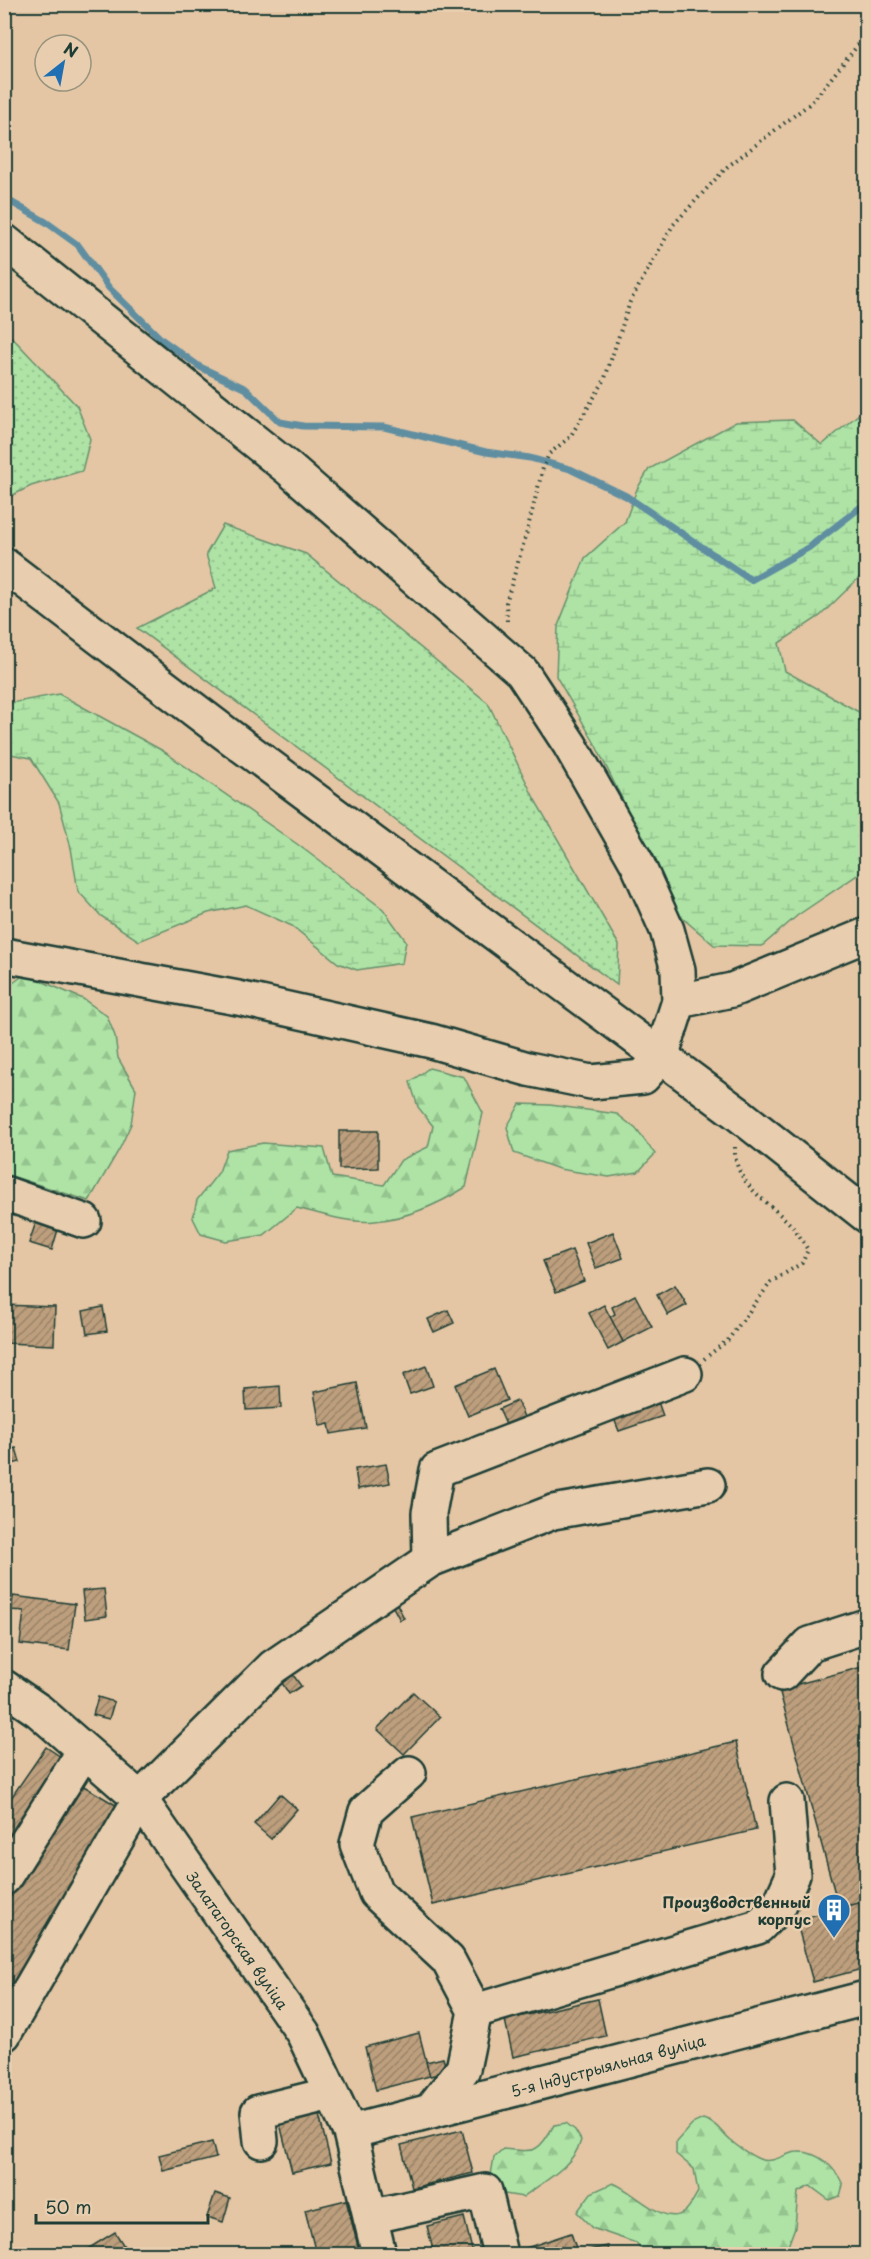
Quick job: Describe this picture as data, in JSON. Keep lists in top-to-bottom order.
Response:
{
  "streets": {
    "street": ["Залатагорская вуліца", "5-я Індустрыяльная вуліца"]
  },
  "crossings": [
    ["Залатагорская вуліца", "5-я Індустрыяльная вуліца"]
  ],
  "places": {
    "building": ["Производственный корпус"]
  },
  "scale_bar": "50 m",
  "north": "top right"
}
